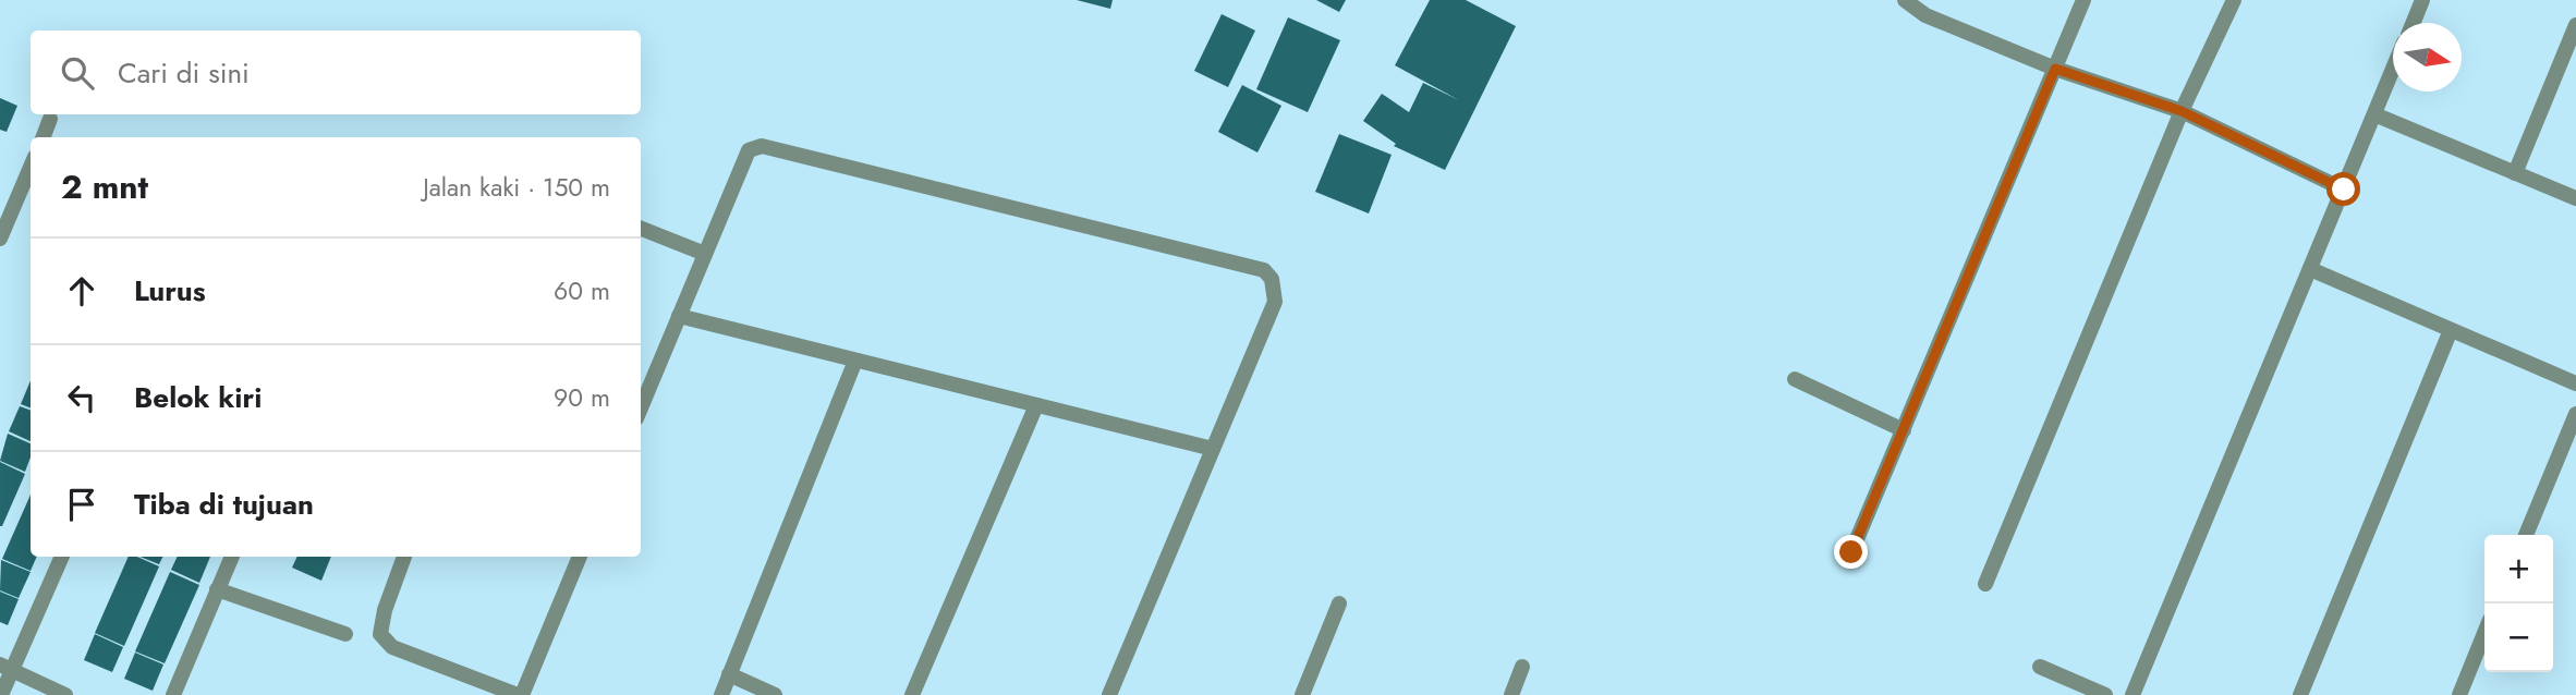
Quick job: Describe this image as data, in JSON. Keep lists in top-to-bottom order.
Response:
{
  "north": "right",
  "page": {
    "search": "Cari di sini",
    "heading": ["2 mnt", "Jalan kaki · 150 m"],
    "list": [
      ["Lurus", "60 m"],
      ["Belok kiri", "90 m"],
      "Tiba di tujuan"
    ],
    "map_buttons": ["+", "−"]
  }
}
